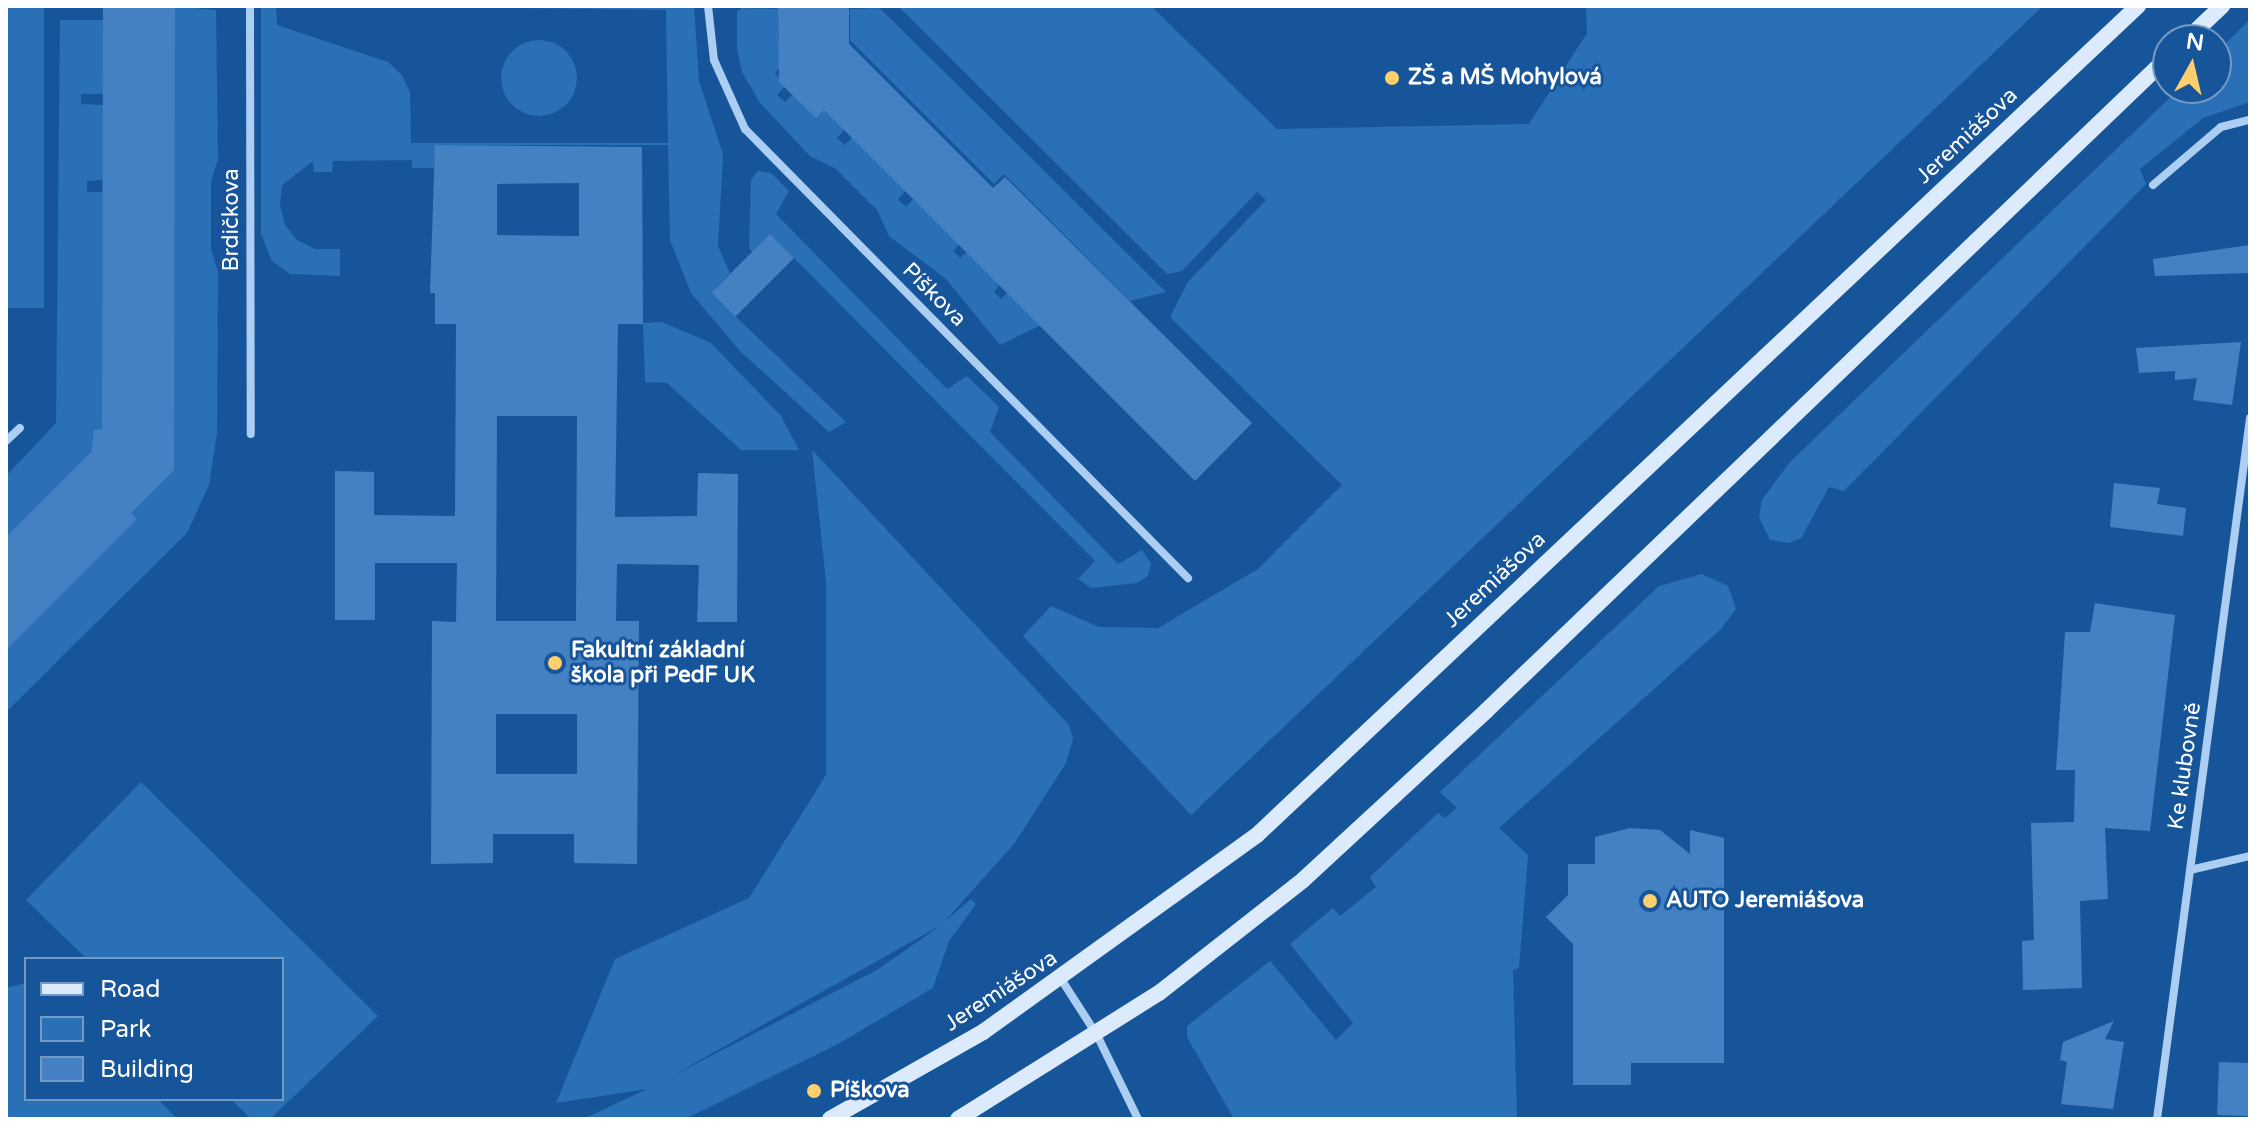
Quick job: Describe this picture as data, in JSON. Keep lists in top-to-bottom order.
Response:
{
  "streets": {
    "main road": ["Jeremiášova"],
    "street": ["Brdičkova", "Píškova", "Ke klubovně"]
  },
  "places": [
    "ZŠ a MŠ Mohylová",
    "Fakultní základní škola při PedF UK",
    "AUTO Jeremiášova",
    "Píškova"
  ],
  "legend": ["Road", "Park", "Building"],
  "north": "top"
}
